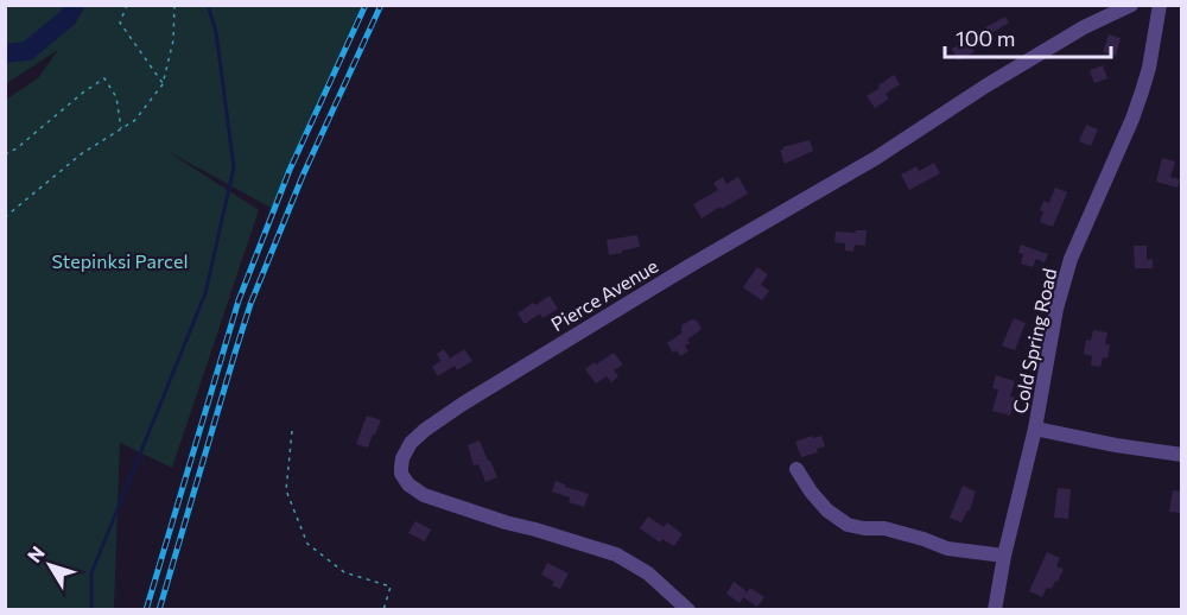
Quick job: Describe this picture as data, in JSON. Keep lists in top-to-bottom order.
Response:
{
  "streets": {
    "street": ["Pierce Avenue", "Cold Spring Road"]
  },
  "parks": ["Stepinksi Parcel"],
  "scale_bar": "100 m",
  "north": "top left"
}
